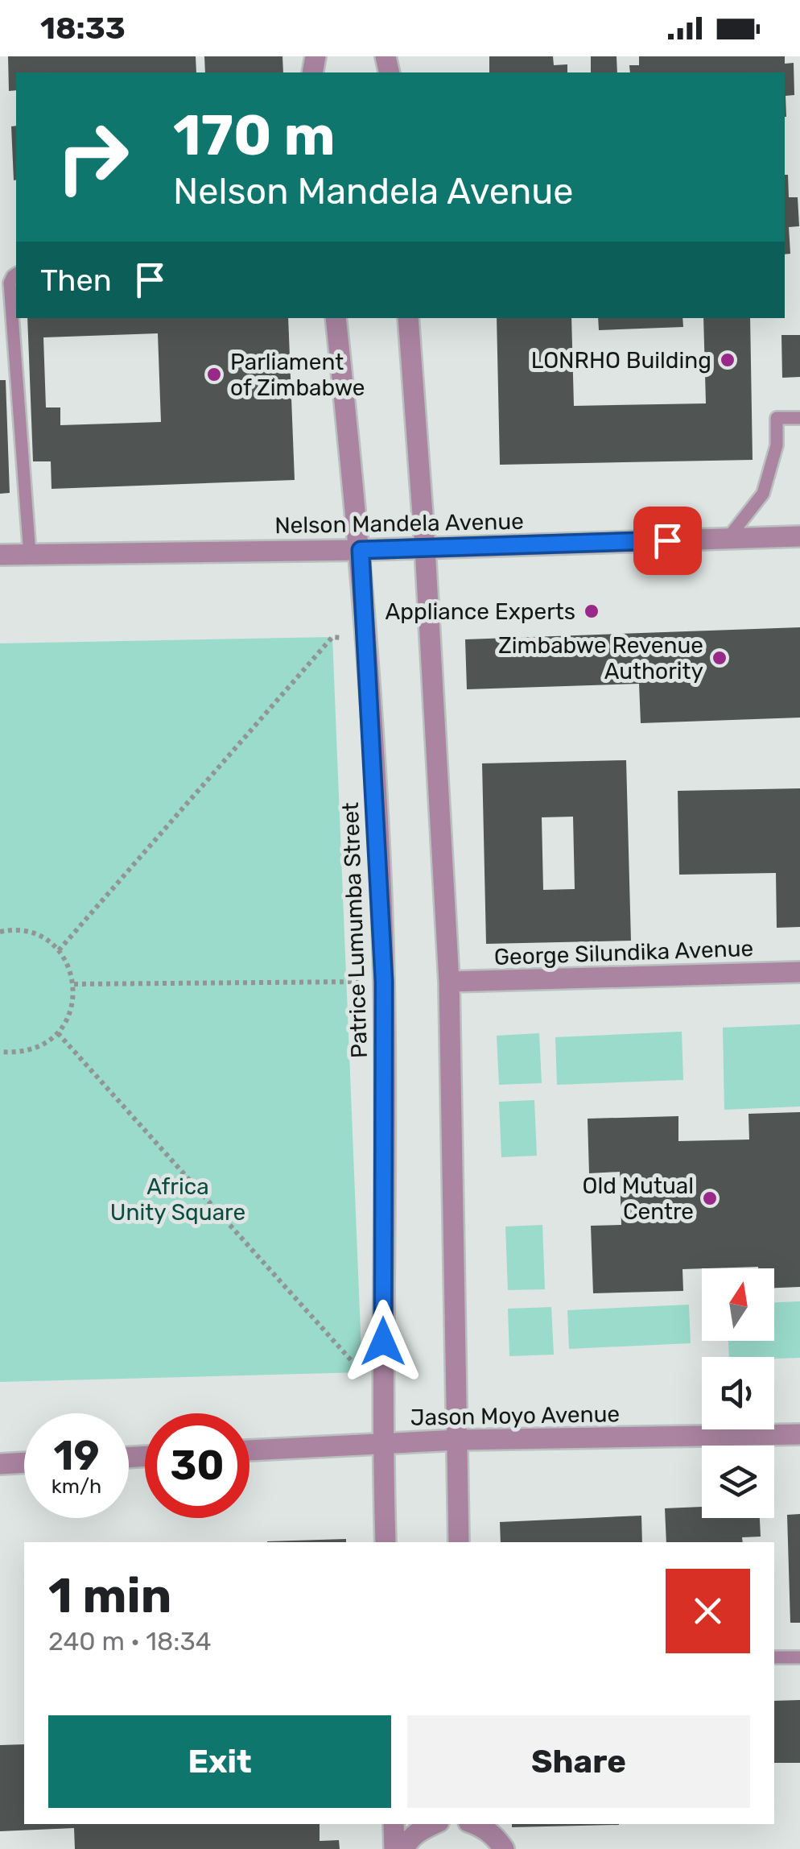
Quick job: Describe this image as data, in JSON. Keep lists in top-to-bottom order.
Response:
{
  "streets": {
    "street": [
      "Nelson Mandela Avenue",
      "Patrice Lumumba Street",
      "George Silundika Avenue",
      "Jason Moyo Avenue"
    ]
  },
  "crossings": [
    ["Nelson Mandela Avenue", "Patrice Lumumba Street"],
    ["Patrice Lumumba Street", "Jason Moyo Avenue"]
  ],
  "parks": ["Africa Unity Square"],
  "places": [
    "LONRHO Building",
    "Parliament of Zimbabwe",
    "Appliance Experts",
    "Zimbabwe Revenue Authority",
    "Old Mutual Centre"
  ],
  "north": "top",
  "page": {
    "status": "18:33",
    "turn": ["170 m", "Nelson Mandela Avenue"],
    "then": "Then",
    "speed": "19 km/h",
    "limit": "30",
    "heading": ["1 min", "240 m · 18:34"],
    "buttons": ["Exit", "Share"]
  }
}
